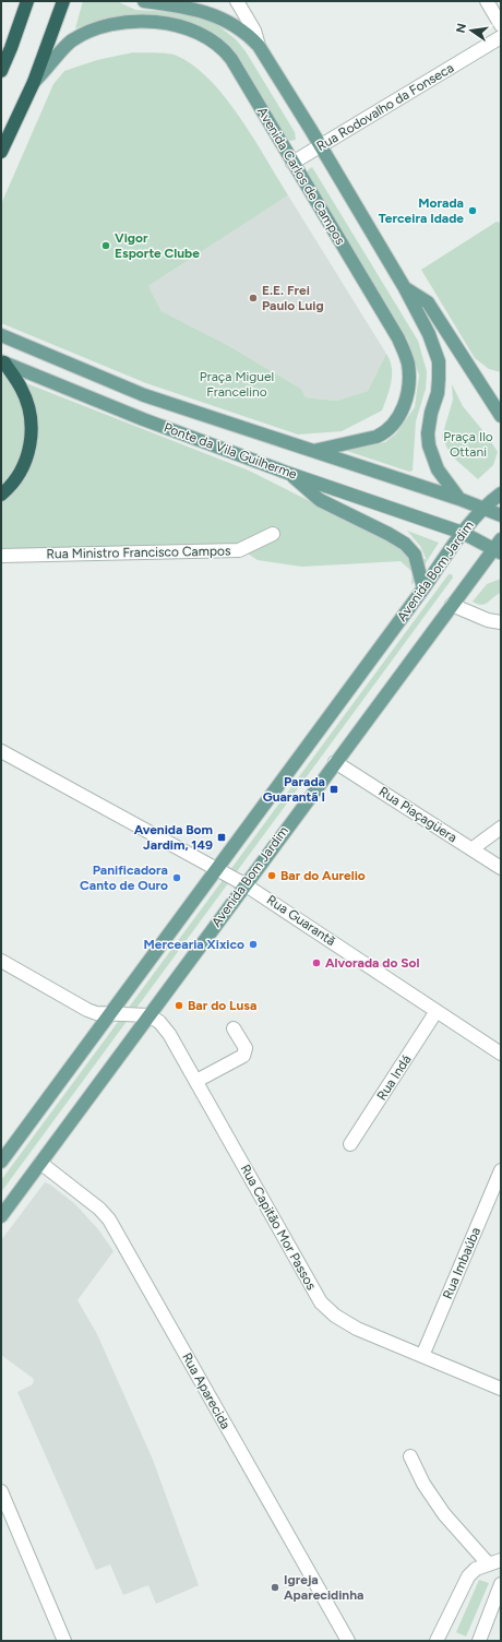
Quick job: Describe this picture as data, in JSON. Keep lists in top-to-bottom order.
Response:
{
  "streets": {
    "main road": ["Avenida Carlos de Campos", "Ponte da Vila Guilherme", "Avenida Bom Jardim"],
    "street": [
      "Rua Rodovalho da Fonseca",
      "Rua Ministro Francisco Campos",
      "Rua Piaçagüera",
      "Rua Guarantã",
      "Rua Indá",
      "Rua Capitão Mor Passos",
      "Rua Imbaúba",
      "Rua Aparecida"
    ]
  },
  "crossings": [
    ["Rua Rodovalho da Fonseca", "Avenida Carlos de Campos"],
    ["Avenida Carlos de Campos", "Ponte da Vila Guilherme"],
    ["Ponte da Vila Guilherme", "Avenida Bom Jardim"],
    ["Avenida Bom Jardim", "Rua Piaçagüera"],
    ["Avenida Bom Jardim", "Rua Guarantã"],
    ["Avenida Bom Jardim", "Rua Capitão Mor Passos"],
    ["Avenida Bom Jardim", "Rua Aparecida"],
    ["Rua Guarantã", "Rua Indá"],
    ["Rua Capitão Mor Passos", "Rua Imbaúba"]
  ],
  "parks": ["Praça Miguel Francelino", "Praça Ilo Ottani"],
  "places": {
    "other": [
      "Morada Terceira Idade",
      "Vigor Esporte Clube",
      "E.E. Frei Paulo Luig",
      "Bar do Aurelio",
      "Panificadora Canto de Ouro",
      "Mercearia Xixico",
      "Alvorada do Sol",
      "Bar do Lusa",
      "Igreja Aparecidinha"
    ],
    "transit": ["Parada Guarantã I", "Avenida Bom Jardim, 149"]
  },
  "north": "left"
}
